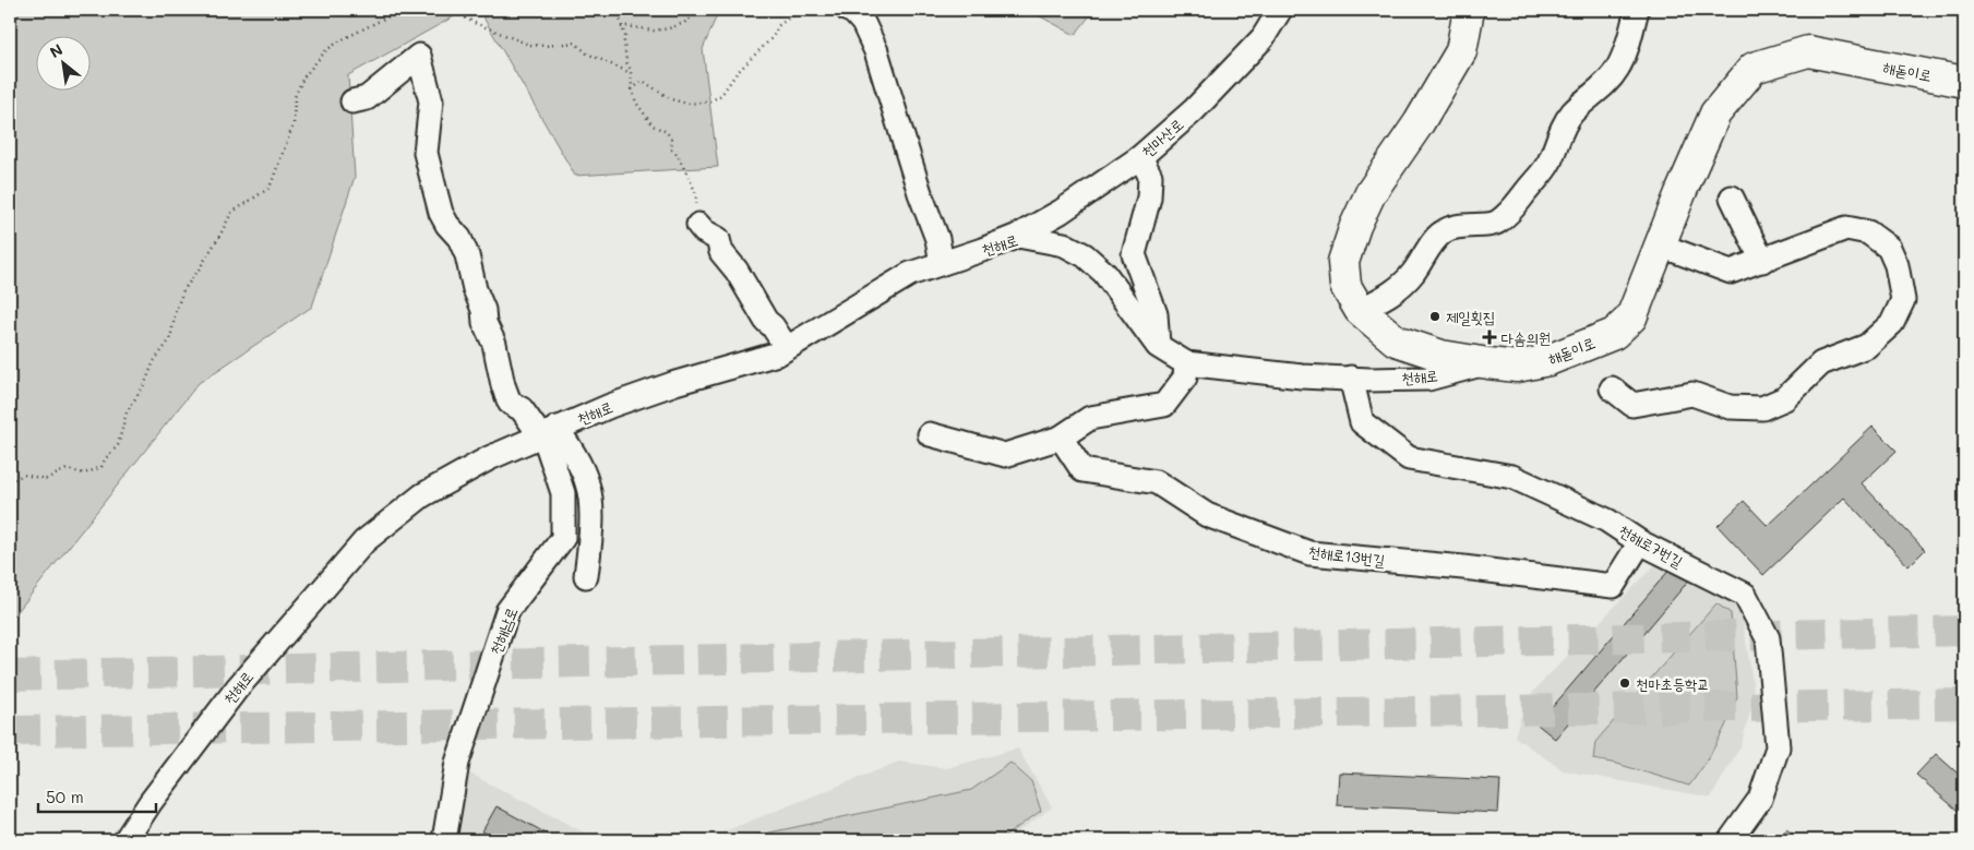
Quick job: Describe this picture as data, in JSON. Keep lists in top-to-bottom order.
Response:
{
  "streets": {
    "main road": ["해돋이로"],
    "street": [
      "천마산로",
      "천해로",
      "천해로7번길",
      "천해로13번길",
      "천해남로"
    ]
  },
  "crossings": [
    ["해돋이로", "천해로"],
    ["천마산로", "천해로"],
    ["천해로", "천해로7번길"],
    ["천해로", "천해남로"],
    ["천해로7번길", "천해로13번길"]
  ],
  "places": {
    "other": ["제일횟집", "천마초등학교"],
    "health": ["다솜의원"]
  },
  "scale_bar": "50 m",
  "north": "top left"
}
